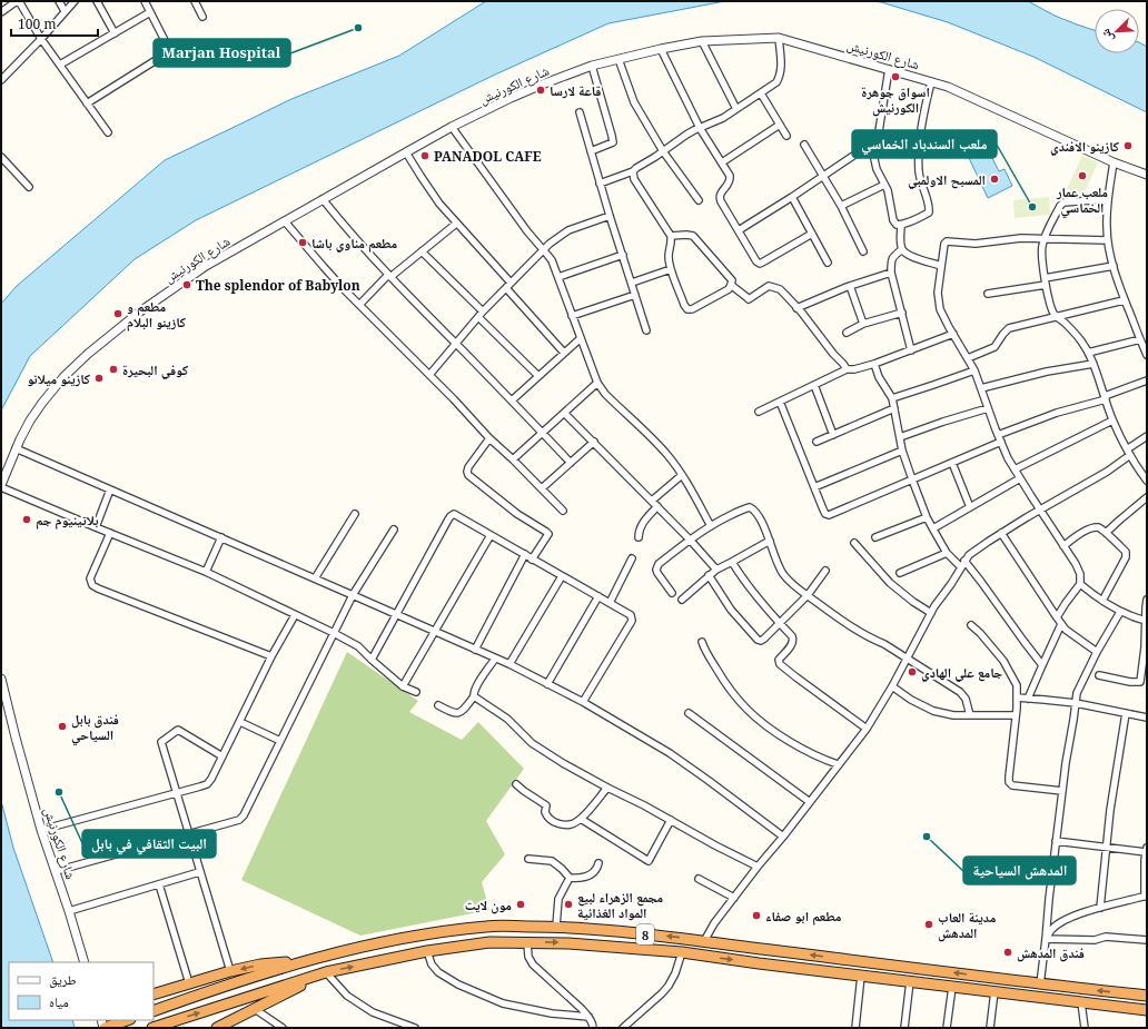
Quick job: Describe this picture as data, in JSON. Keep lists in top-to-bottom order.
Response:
{
  "streets": {
    "highway": ["8"],
    "street": ["شارع الكورنيش"]
  },
  "places": [
    "Marjan Hospital",
    "اسواق جوهرة الكورنيش",
    "قاعة لارسا",
    "كازينو الافندي",
    "PANADOL CAFE",
    "ملعب عمار الخماسي",
    "المسبح الاولمبي",
    "ملعب السندباد الخماسي",
    "مطعم مناوي باشا",
    "The splendor of Babylon",
    "مطعم و كازينو البلام",
    "كوفي البحيرة",
    "كازينو ميلانو",
    "بلاتينيوم جم",
    "جامع علي الهادي",
    "فندق بابل السياحي",
    "البيت الثقافي في بابل",
    "المدهش السياحية",
    "مون لايت",
    "مجمع الزهراء لبيع المواد الغذائية",
    "مطعم ابو صفاء",
    "مدينة العاب المدهش",
    "فندق المدهش"
  ],
  "legend": ["طريق", "مياه"],
  "scale_bar": "100 m",
  "north": "bottom left"
}
